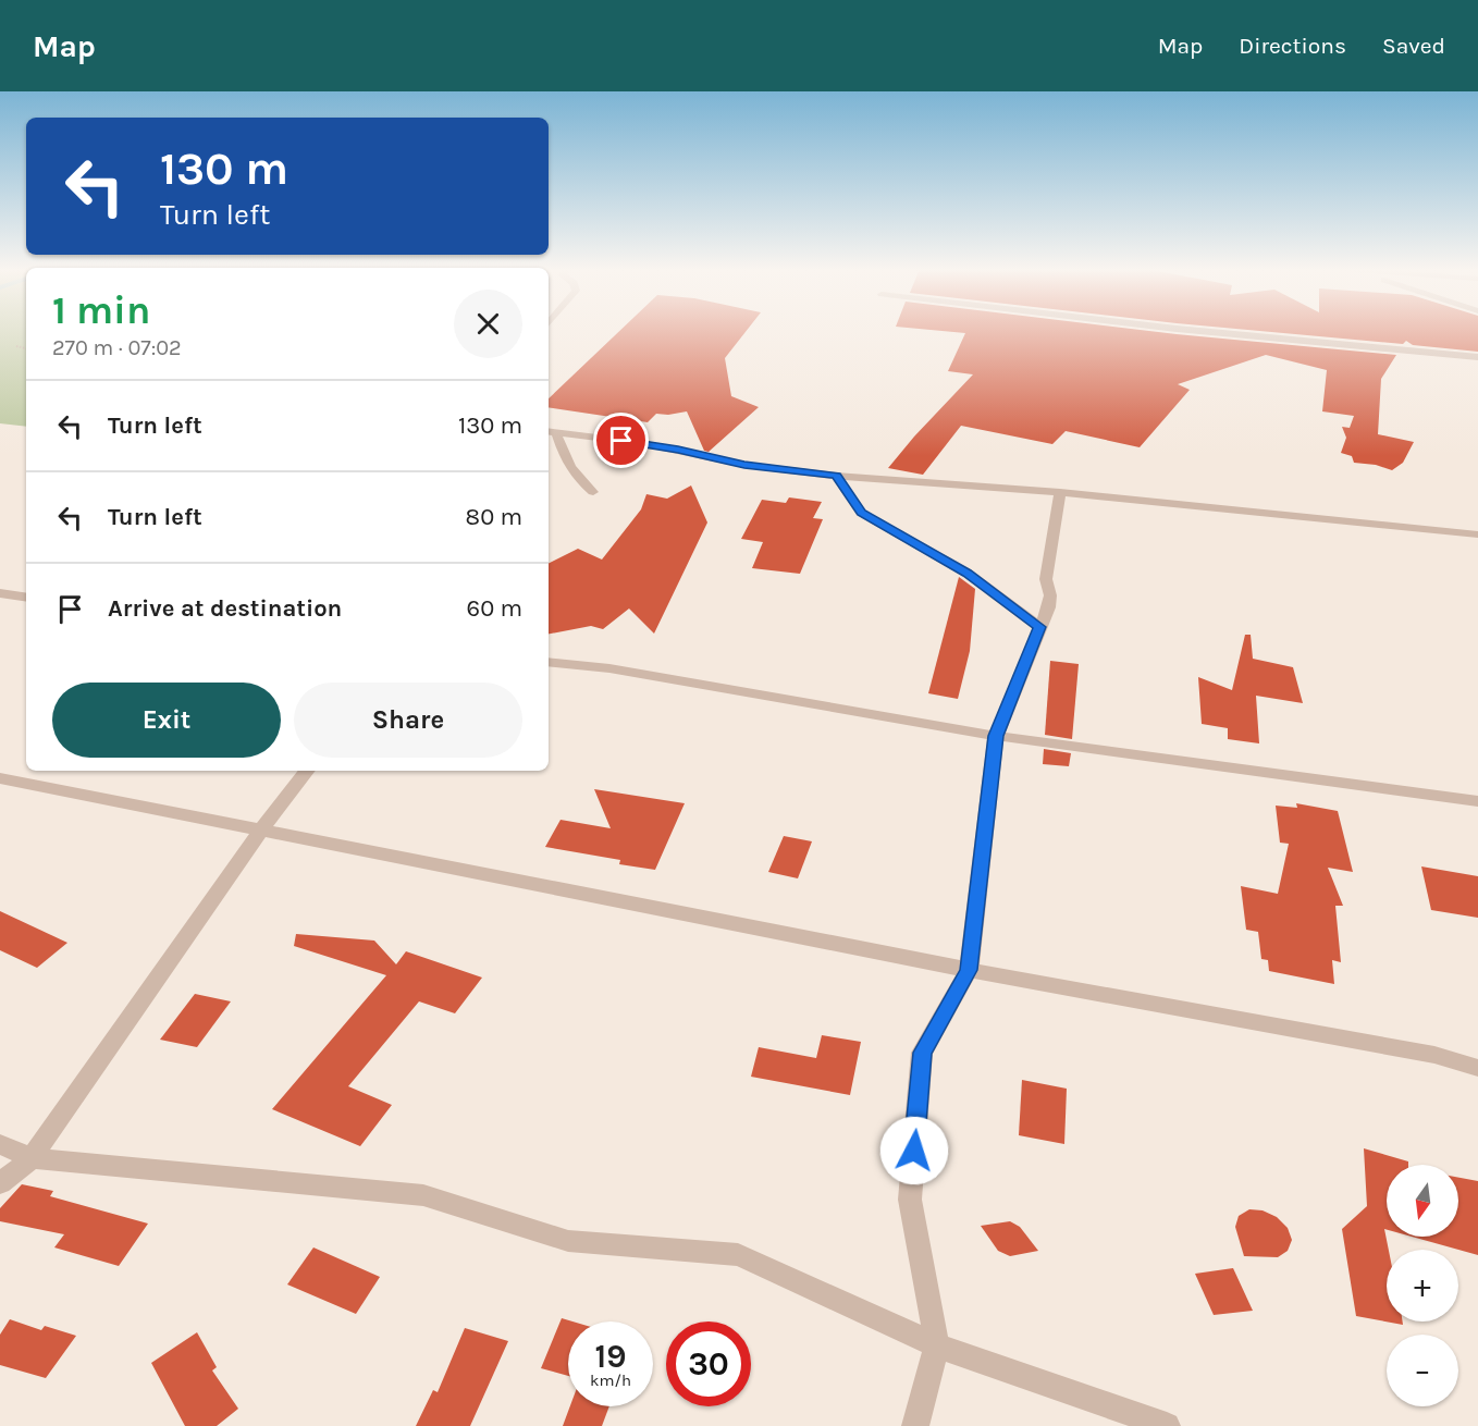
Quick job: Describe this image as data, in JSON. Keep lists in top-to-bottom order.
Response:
{
  "north": "bottom",
  "page": {
    "header": "Map",
    "nav": ["Map", "Directions", "Saved"],
    "turn": ["130 m", "Turn left"],
    "heading": ["1 min", "270 m · 07:02"],
    "list": [
      {
        "name": "Turn left",
        "value": "130 m"
      },
      {
        "name": "Turn left",
        "value": "80 m"
      },
      {
        "name": "Arrive at destination",
        "value": "60 m"
      }
    ],
    "buttons": ["Exit", "Share"],
    "map_buttons": ["+", "−"],
    "speed": "19 km/h",
    "limit": "30"
  }
}
